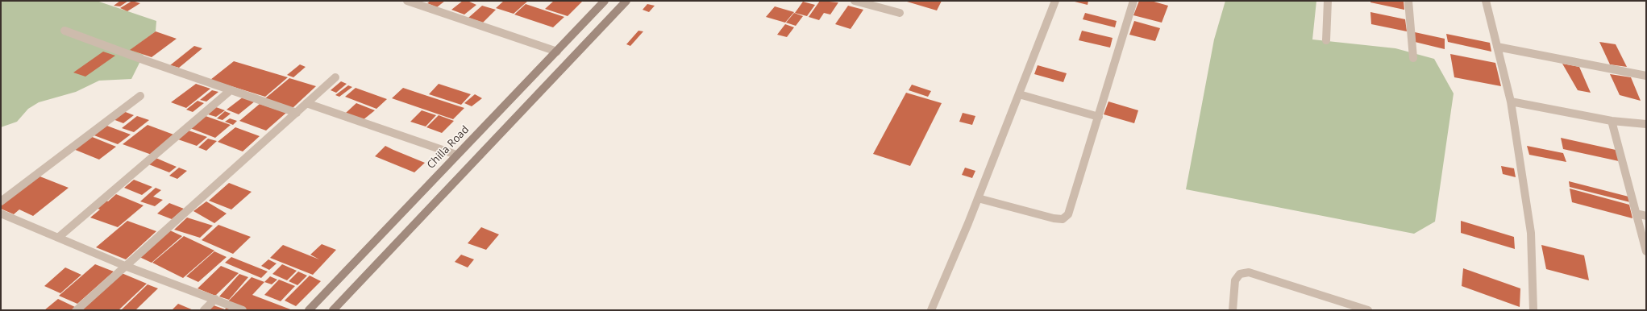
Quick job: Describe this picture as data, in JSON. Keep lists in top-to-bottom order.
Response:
{
  "streets": {
    "main road": ["Chilla Road"]
  }
}
